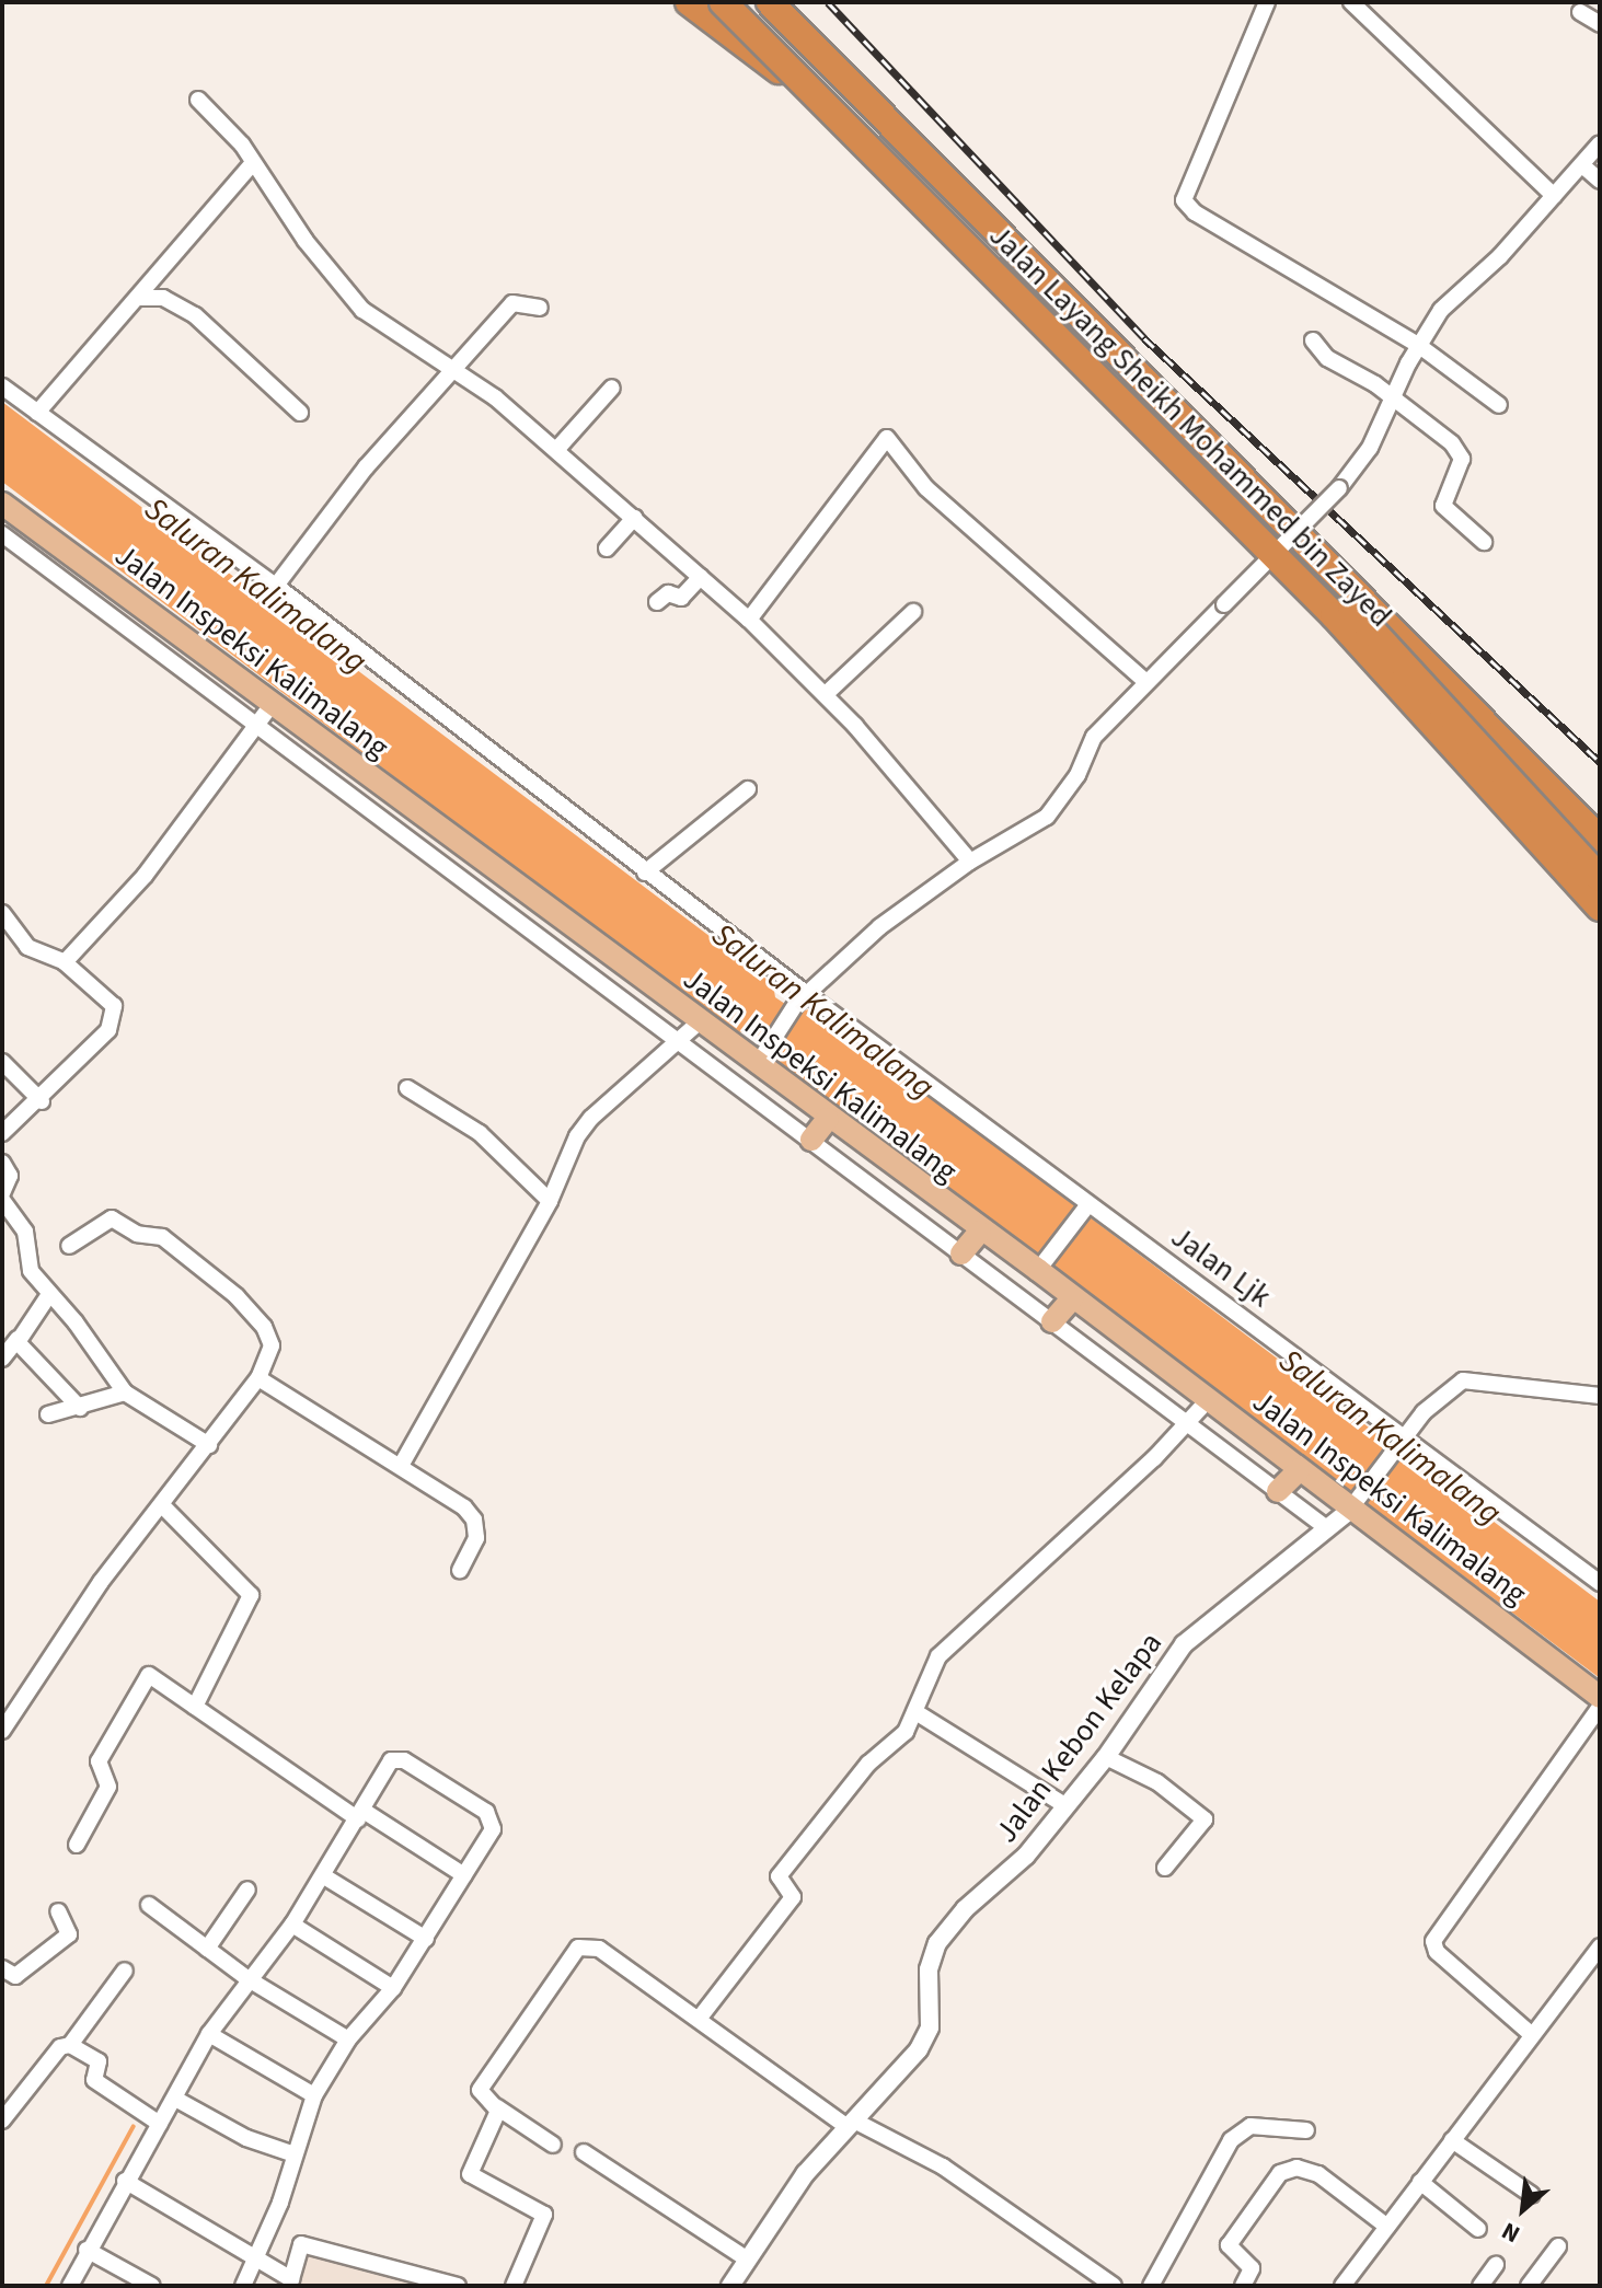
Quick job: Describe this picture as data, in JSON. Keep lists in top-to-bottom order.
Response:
{
  "streets": {
    "highway": ["Jalan Layang Sheikh Mohammed bin Zayed"],
    "main road": ["Jalan Inspeksi Kalimalang"],
    "street": ["Jalan Ljk", "Jalan Kebon Kelapa"]
  },
  "crossings": [
    ["Jalan Inspeksi Kalimalang", "Jalan Kebon Kelapa"]
  ],
  "water": ["Saluran Kalimalang"],
  "north": "bottom left"
}
